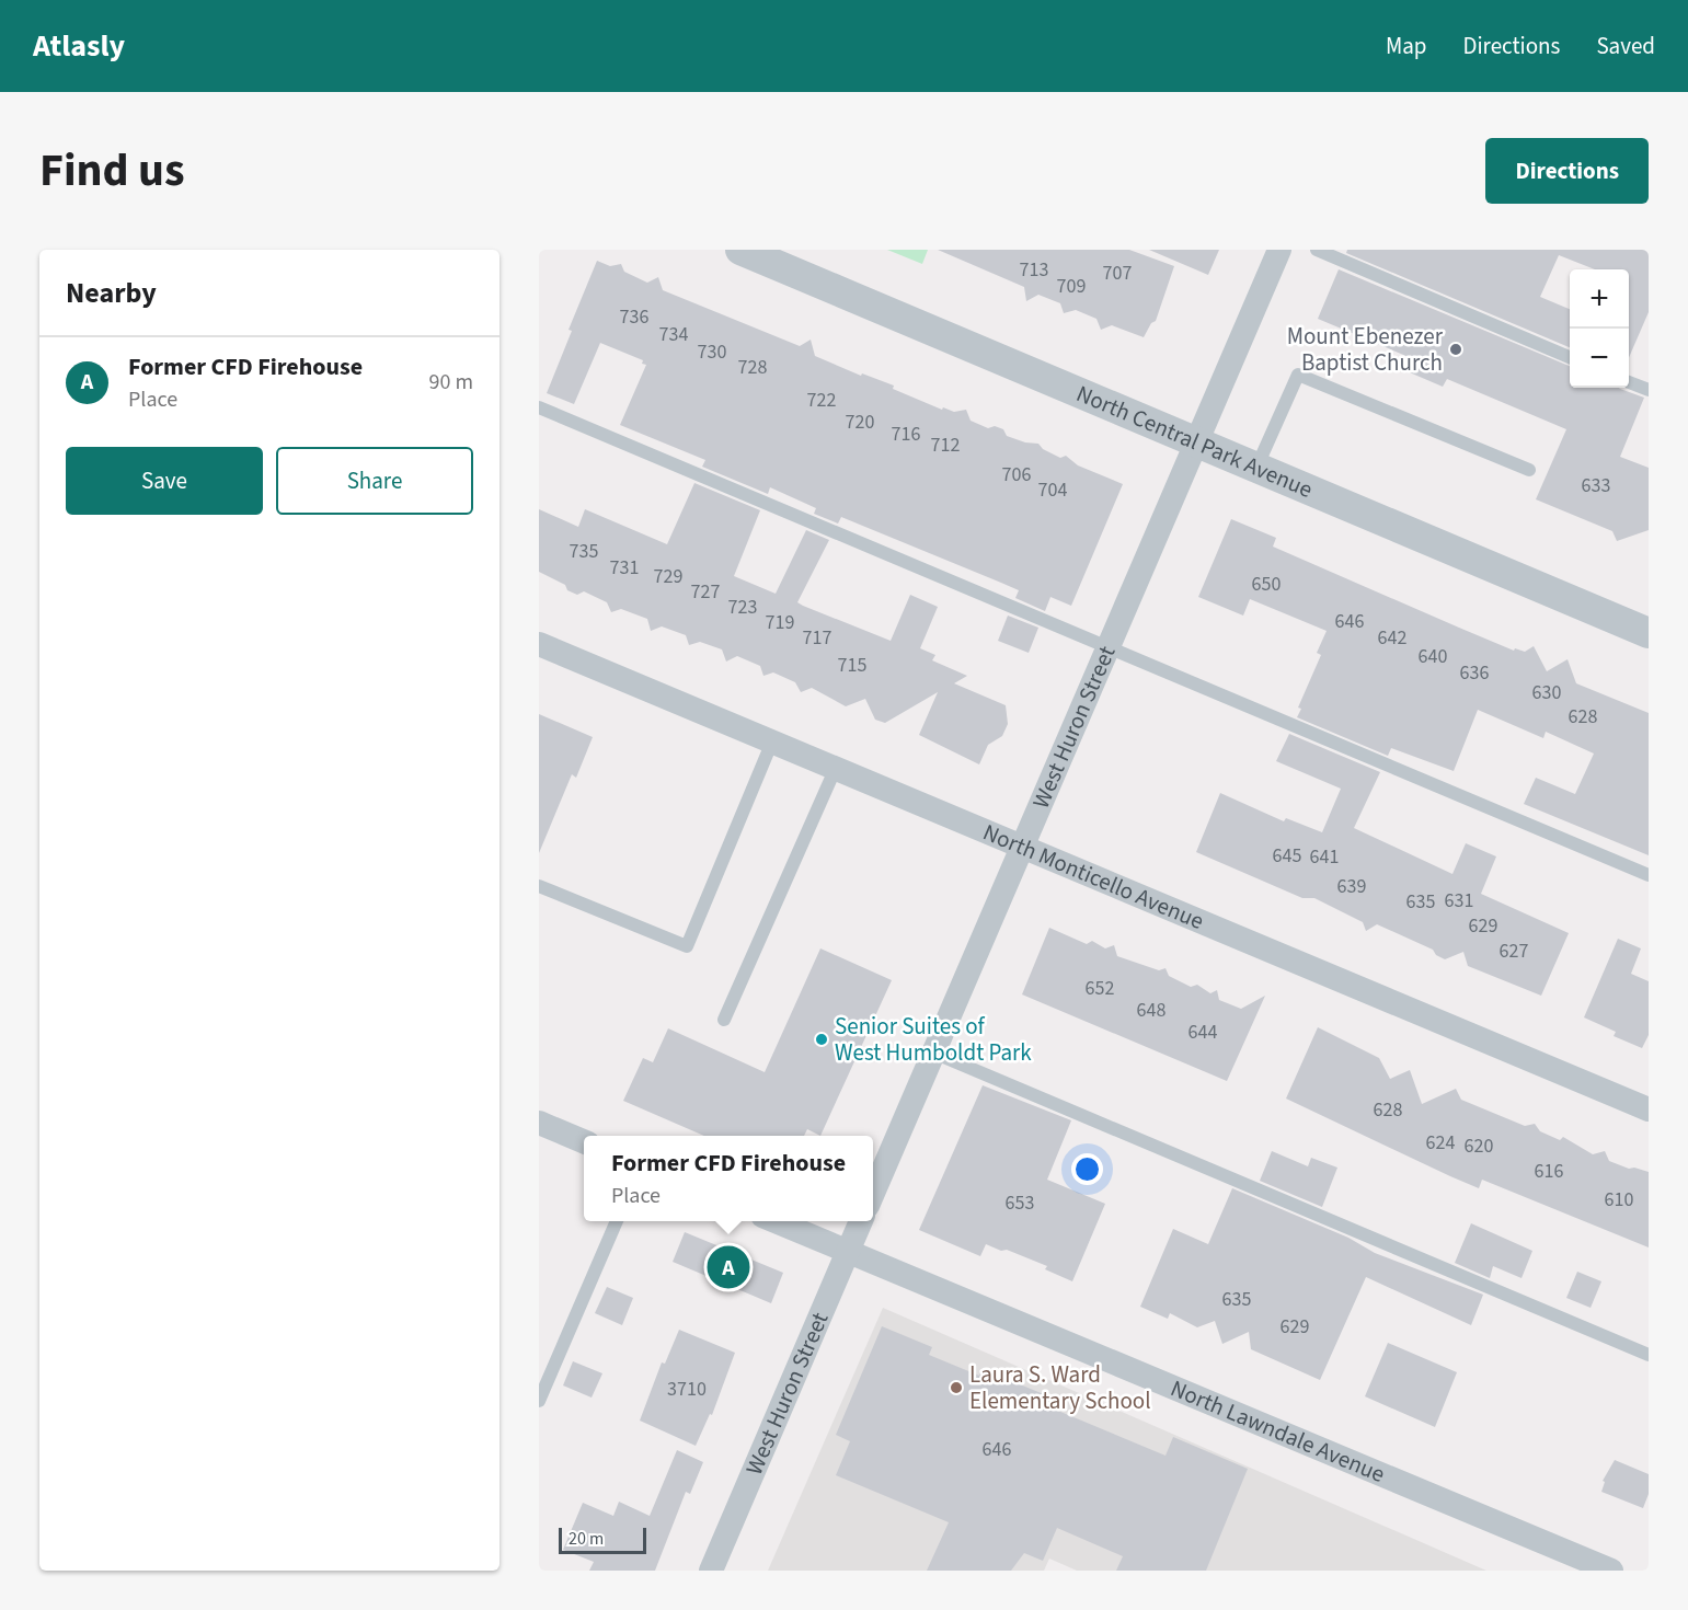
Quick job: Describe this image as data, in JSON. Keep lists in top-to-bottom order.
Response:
{
  "streets": {
    "street": [
      "North Central Park Avenue",
      "West Huron Street",
      "North Monticello Avenue",
      "North Lawndale Avenue"
    ]
  },
  "crossings": [
    ["North Central Park Avenue", "West Huron Street"],
    ["West Huron Street", "North Monticello Avenue"],
    ["West Huron Street", "North Lawndale Avenue"]
  ],
  "places": ["Mount Ebenezer Baptist Church", "Senior Suites of West Humboldt Park", "Laura S. Ward Elementary School"],
  "house_numbers": [
    "713",
    "707",
    "709",
    "736",
    "734",
    "730",
    "728",
    "722",
    "720",
    "716",
    "712",
    "706",
    "633",
    "704",
    "735",
    "731",
    "729",
    "650",
    "727",
    "723",
    "646",
    "719",
    "717",
    "642",
    "640",
    "715",
    "636",
    "630",
    "628",
    "645",
    "641",
    "639",
    "631",
    "635",
    "629",
    "627",
    "652",
    "648",
    "644",
    "628",
    "624",
    "620",
    "616",
    "610",
    "653",
    "635",
    "629",
    "3710",
    "646"
  ],
  "scale_bar": "20 m",
  "page": {
    "header": "Atlasly",
    "nav": ["Map", "Directions", "Saved"],
    "title": "Find us",
    "buttons": [
      "Directions",
      ["Save", "Share"]
    ],
    "heading": "Nearby",
    "map_buttons": ["+", "−"],
    "list": [
      {
        "mark": "A",
        "name": "Former CFD Firehouse",
        "note": "Place",
        "value": "90 m"
      }
    ],
    "popup": ["Former CFD Firehouse", "Place"],
    "pins": "A",
    "scale": "20 m"
  }
}
